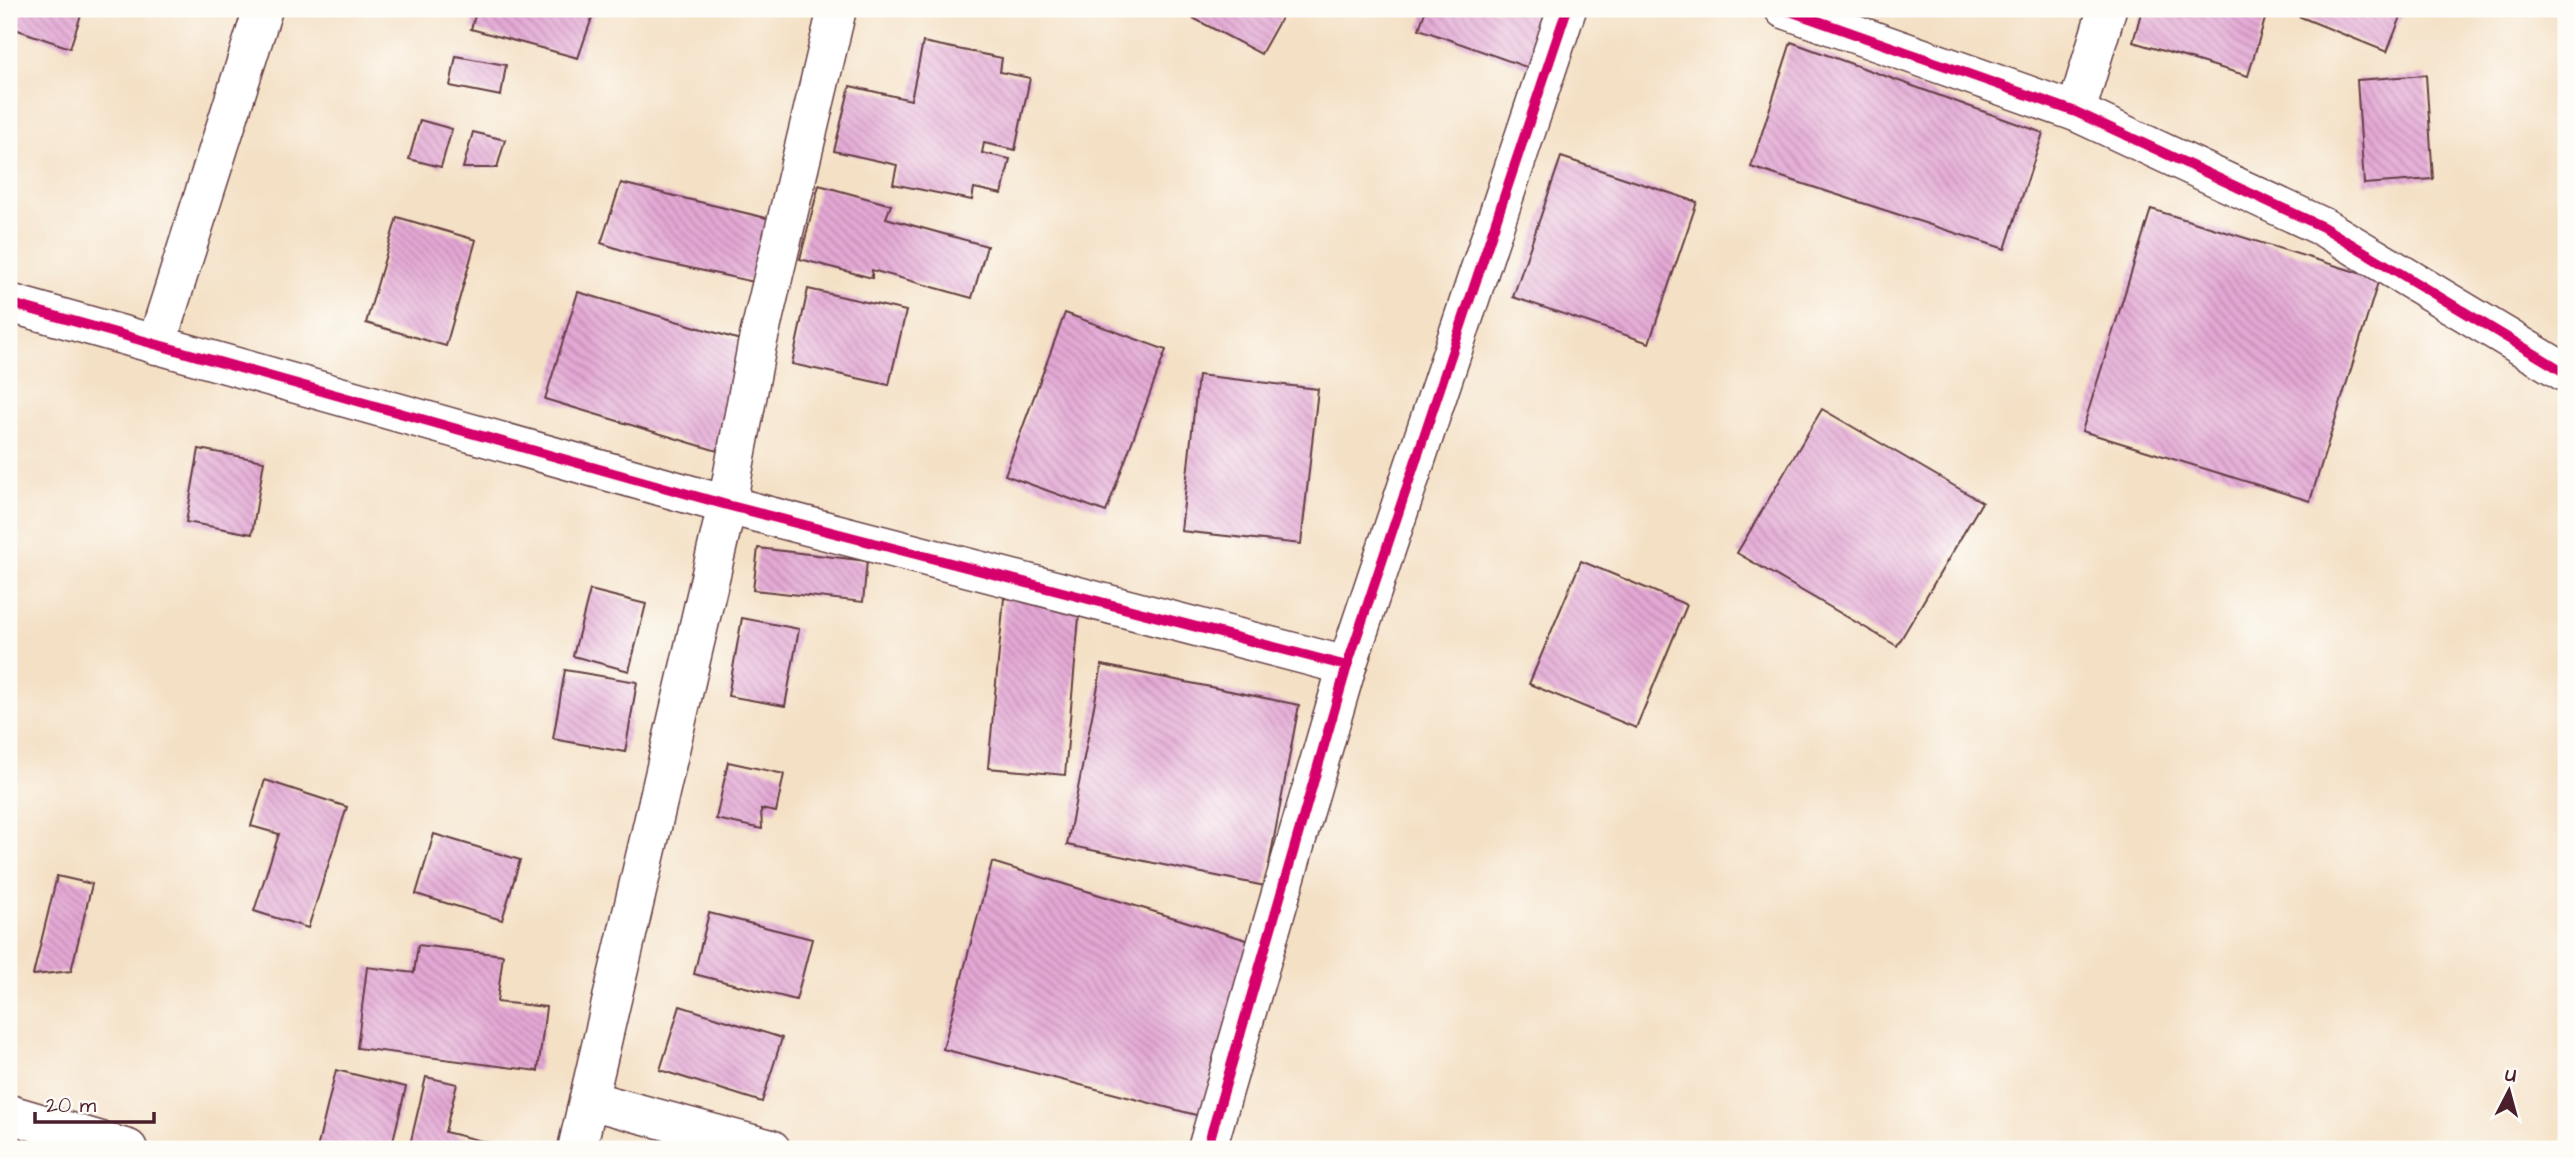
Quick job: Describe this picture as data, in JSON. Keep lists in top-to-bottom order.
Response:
{
  "scale_bar": "20 m",
  "north": "top"
}
